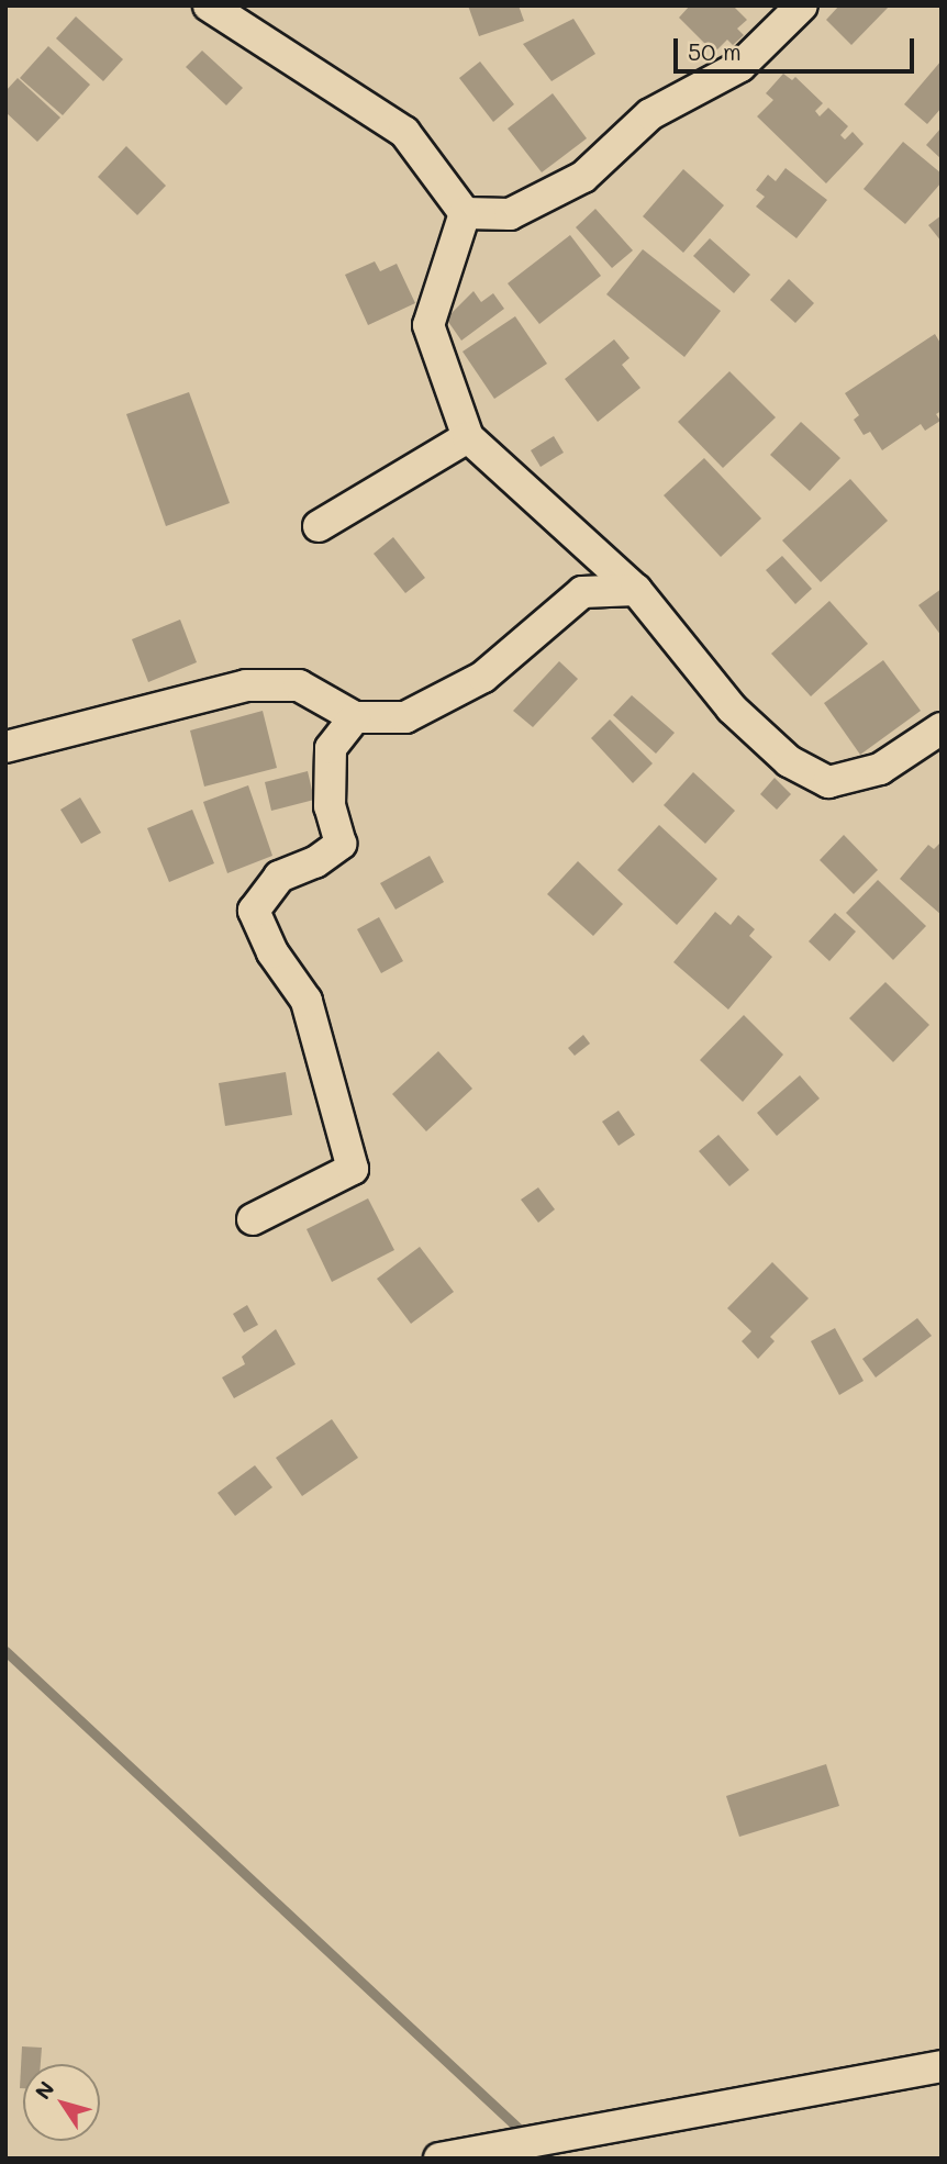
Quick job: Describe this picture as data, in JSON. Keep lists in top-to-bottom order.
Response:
{
  "scale_bar": "50 m",
  "north": "top left"
}
